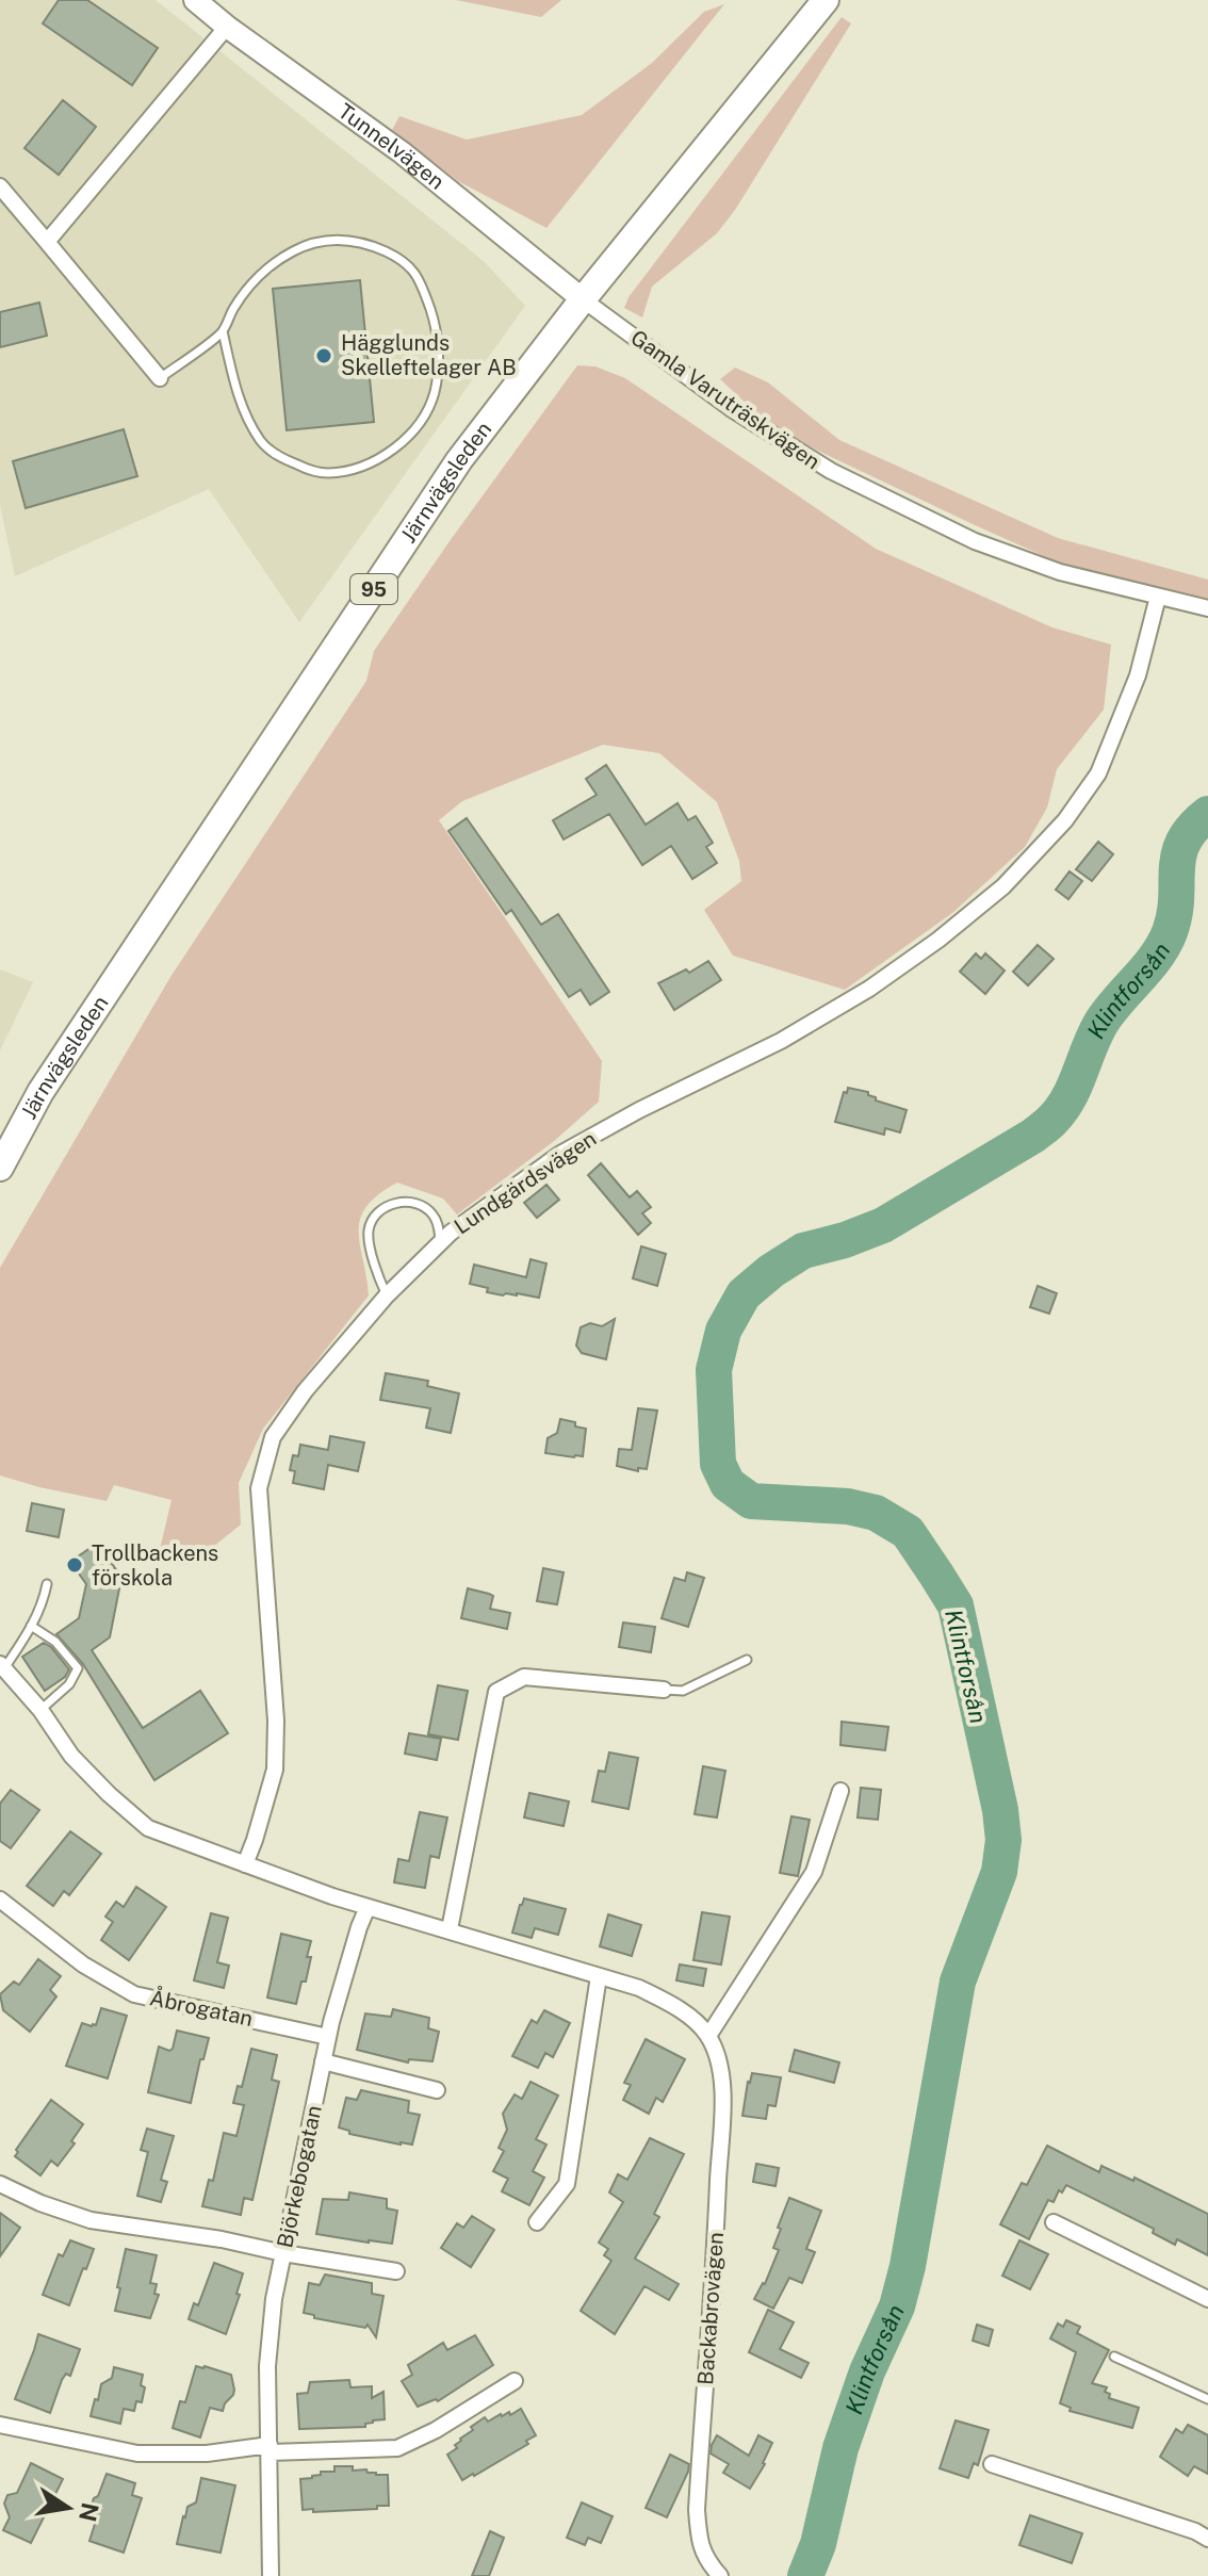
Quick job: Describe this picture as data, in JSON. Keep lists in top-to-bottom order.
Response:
{
  "streets": {
    "main road": ["Järnvägsleden", "95"],
    "street": [
      "Tunnelvägen",
      "Gamla Varuträskvägen",
      "Lundgärdsvägen",
      "Åbrogatan",
      "Björkebogatan",
      "Backabrovägen"
    ]
  },
  "crossings": [
    ["Tunnelvägen", "Gamla Varuträskvägen"],
    ["Tunnelvägen", "Järnvägsleden"],
    ["Gamla Varuträskvägen", "Järnvägsleden"],
    ["Gamla Varuträskvägen", "Lundgärdsvägen"],
    ["Åbrogatan", "Björkebogatan"]
  ],
  "water": ["Klintforsån"],
  "places": ["Hägglunds Skelleftelager AB", "Trollbackens förskola"],
  "north": "right"
}
